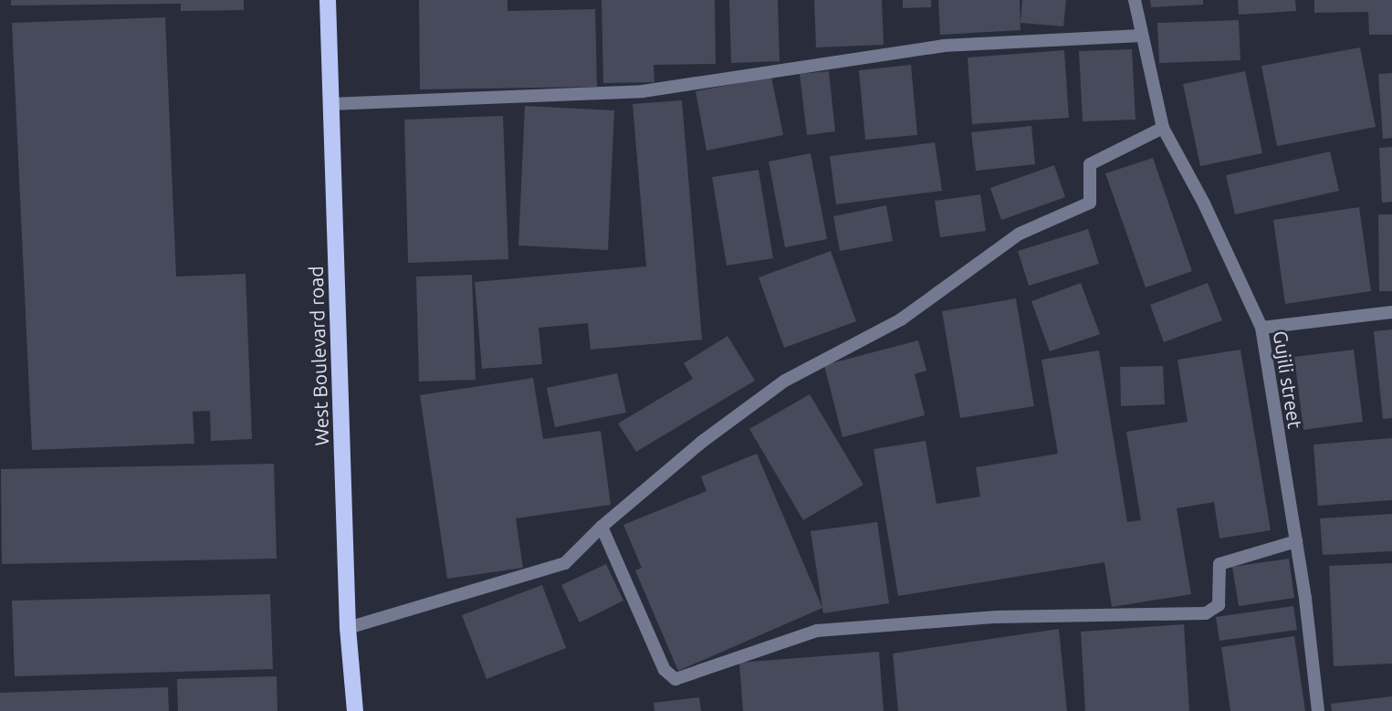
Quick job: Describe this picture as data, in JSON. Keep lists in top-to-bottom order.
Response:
{
  "streets": {
    "main road": ["West Boulevard road"],
    "street": ["Gujili street"]
  }
}
